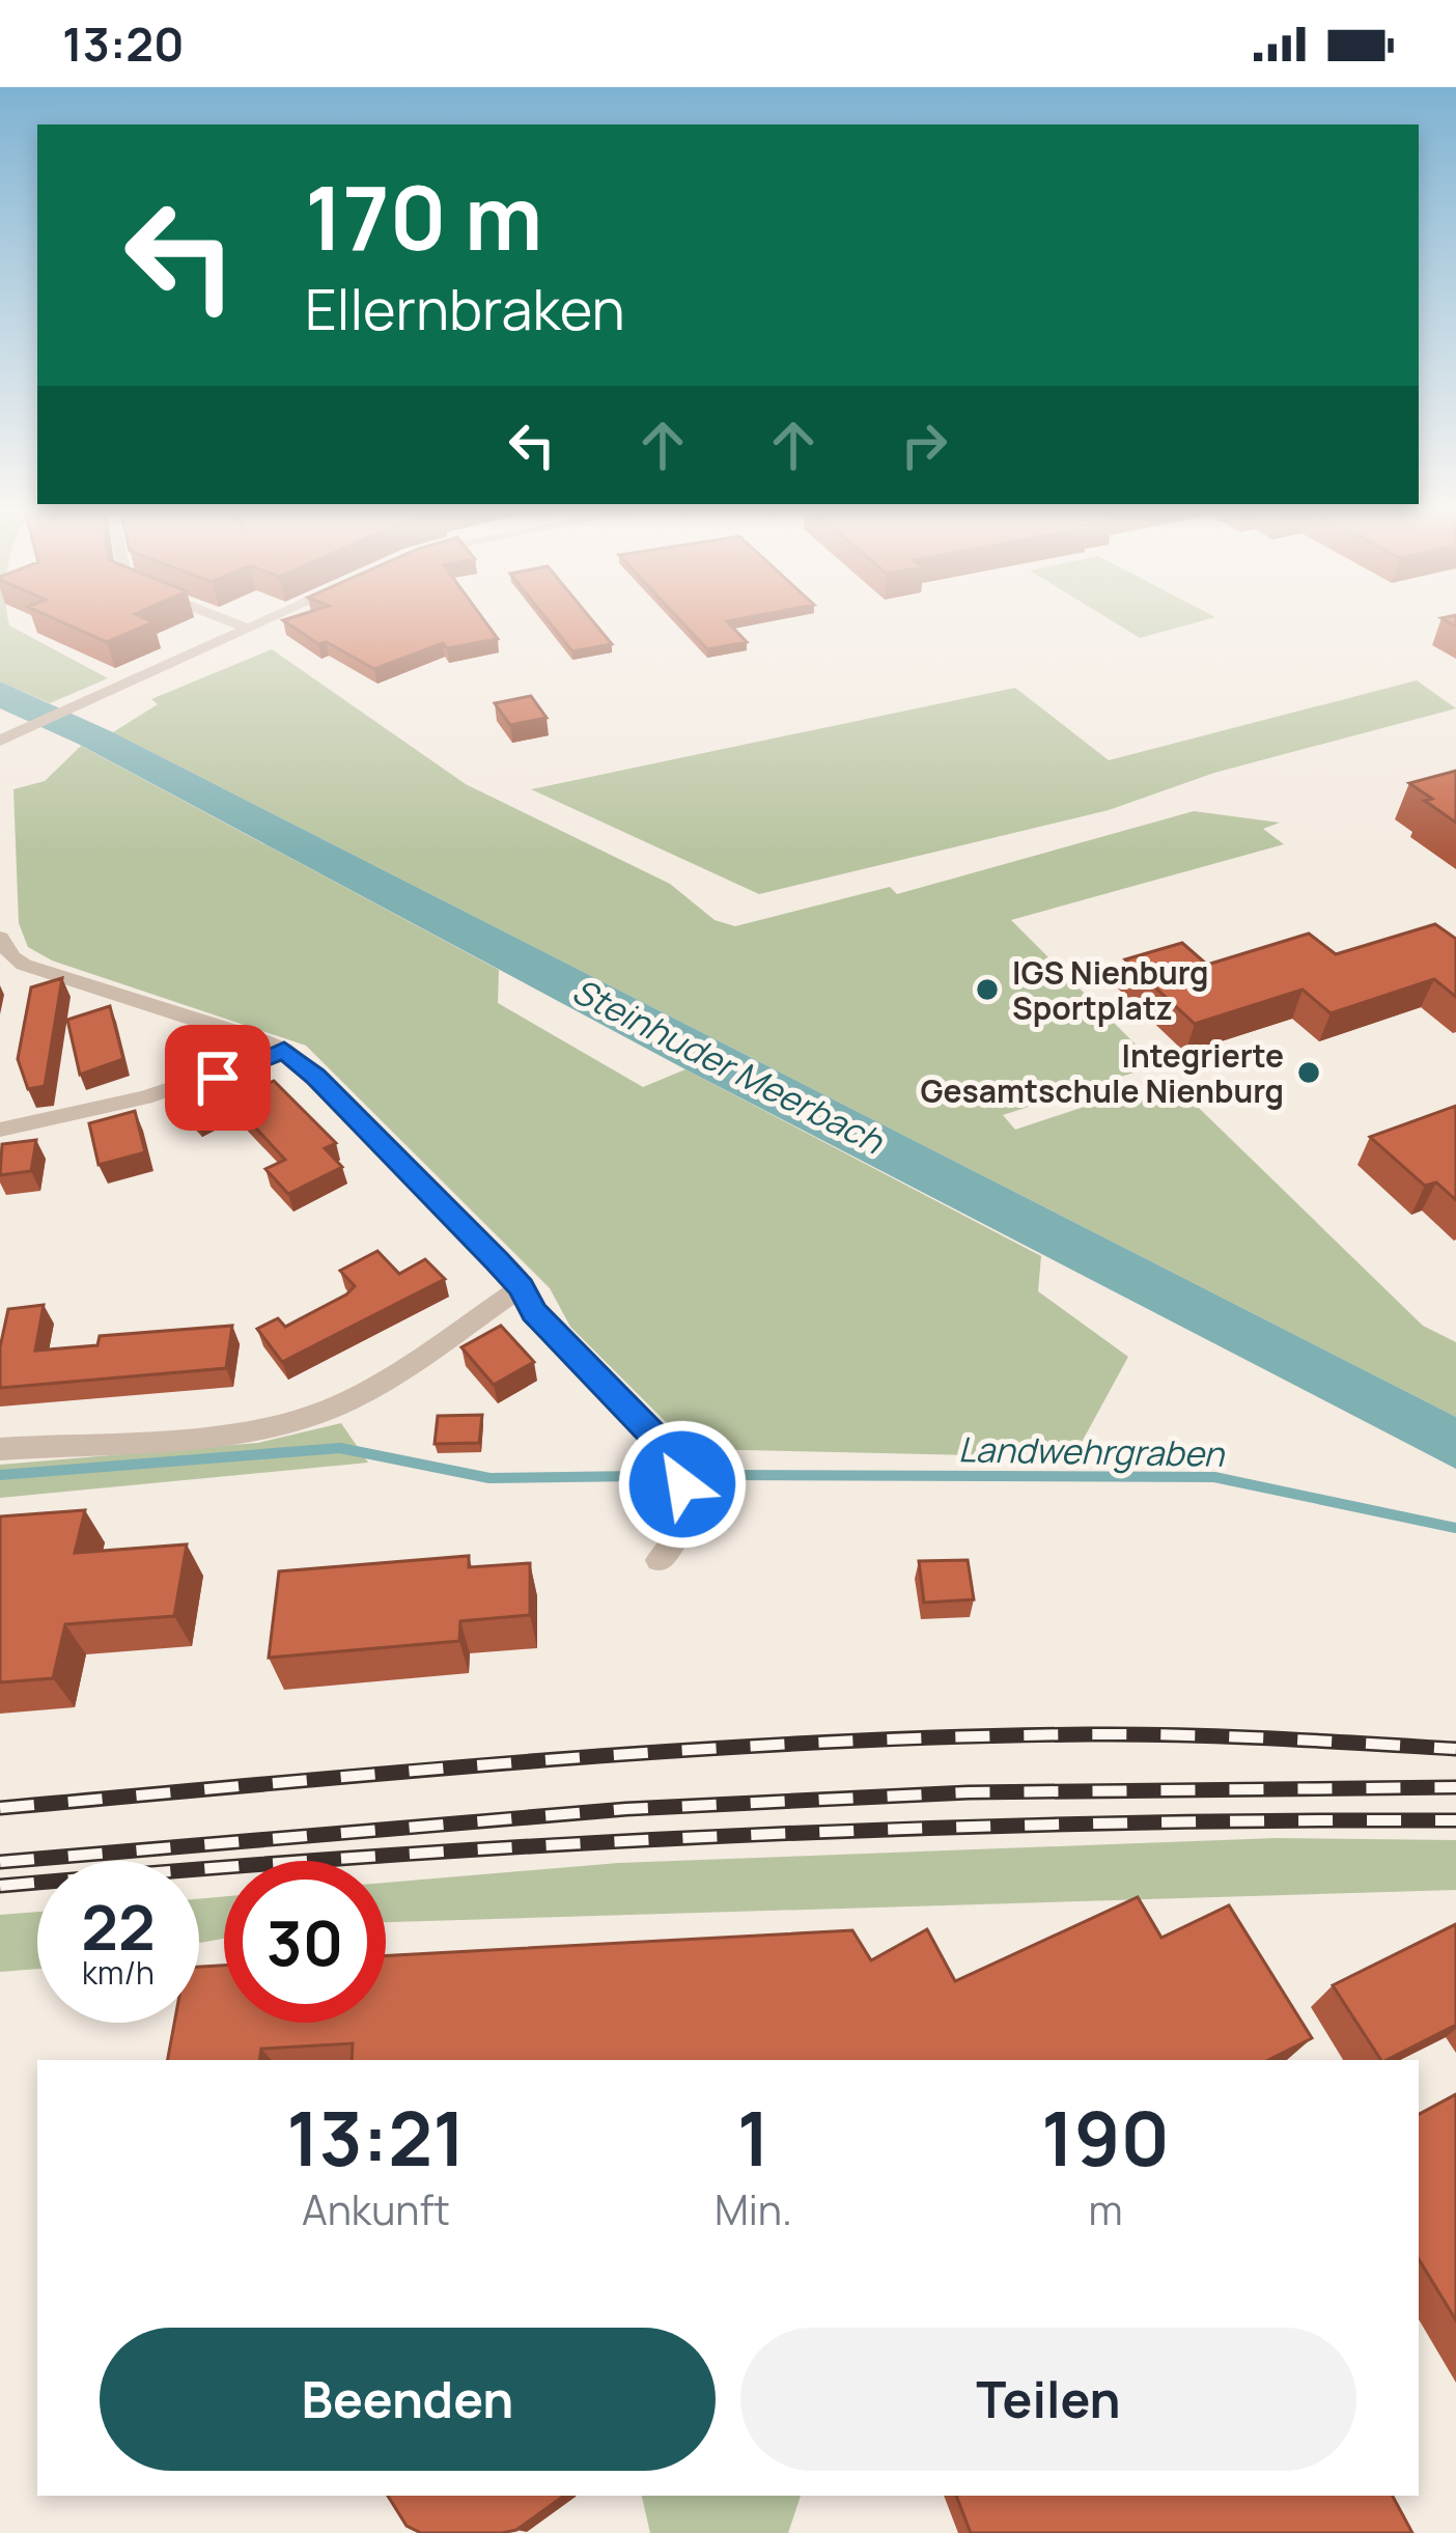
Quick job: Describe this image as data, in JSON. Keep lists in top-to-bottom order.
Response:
{
  "water": ["Steinhuder Meerbach", "Landwehrgraben"],
  "places": ["IGS Nienburg Sportplatz", "Integrierte Gesamtschule Nienburg"],
  "page": {
    "status": "13:20",
    "turn": ["170 m", "Ellernbraken"],
    "speed": "22 km/h",
    "limit": "30",
    "eta": [
      "13:21",
      "Ankunft",
      "1",
      "Min.",
      "190",
      "m"
    ],
    "buttons": ["Beenden", "Teilen"]
  }
}
